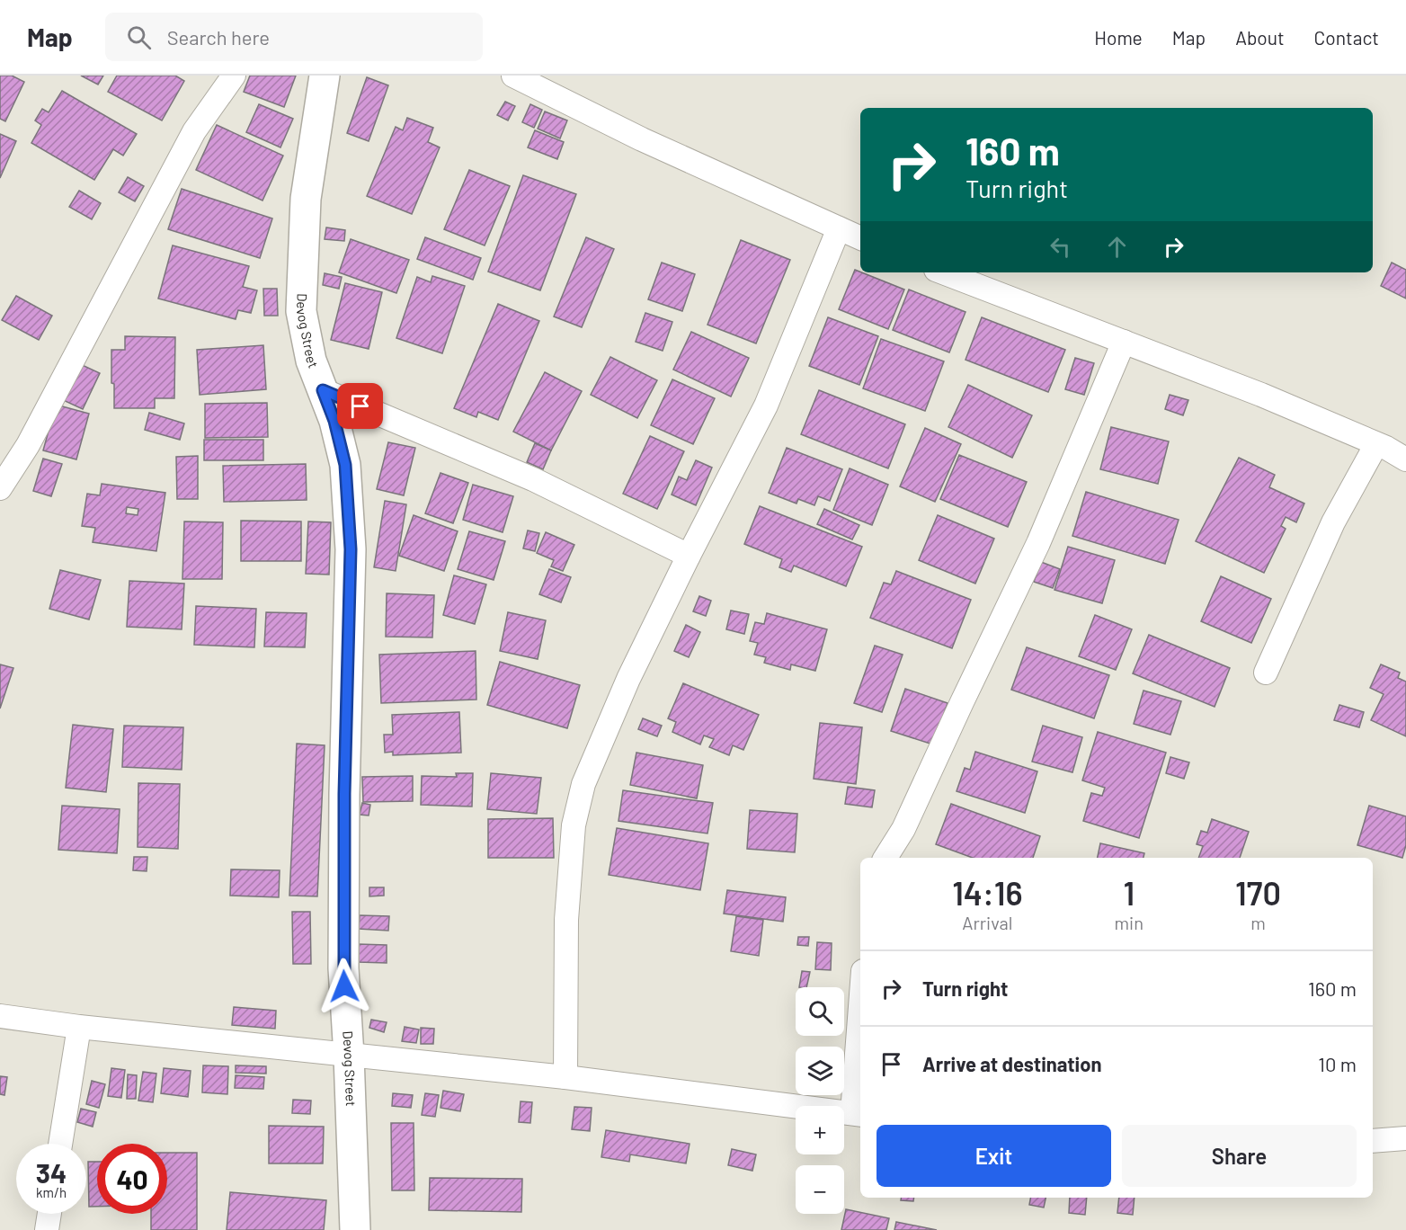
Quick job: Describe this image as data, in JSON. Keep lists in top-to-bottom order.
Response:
{
  "streets": {
    "street": ["Devog Street"]
  },
  "page": {
    "header": "Map",
    "search": "Search here",
    "nav": [
      "Home",
      "Map",
      "About",
      "Contact"
    ],
    "turn": ["160 m", "Turn right"],
    "eta": [
      "14:16",
      "Arrival",
      "1",
      "min",
      "170",
      "m"
    ],
    "list": [
      {
        "name": "Turn right",
        "value": "160 m"
      },
      {
        "name": "Arrive at destination",
        "value": "10 m"
      }
    ],
    "map_buttons": ["+", "−"],
    "buttons": ["Exit", "Share"],
    "speed": "34 km/h",
    "limit": "40"
  }
}
